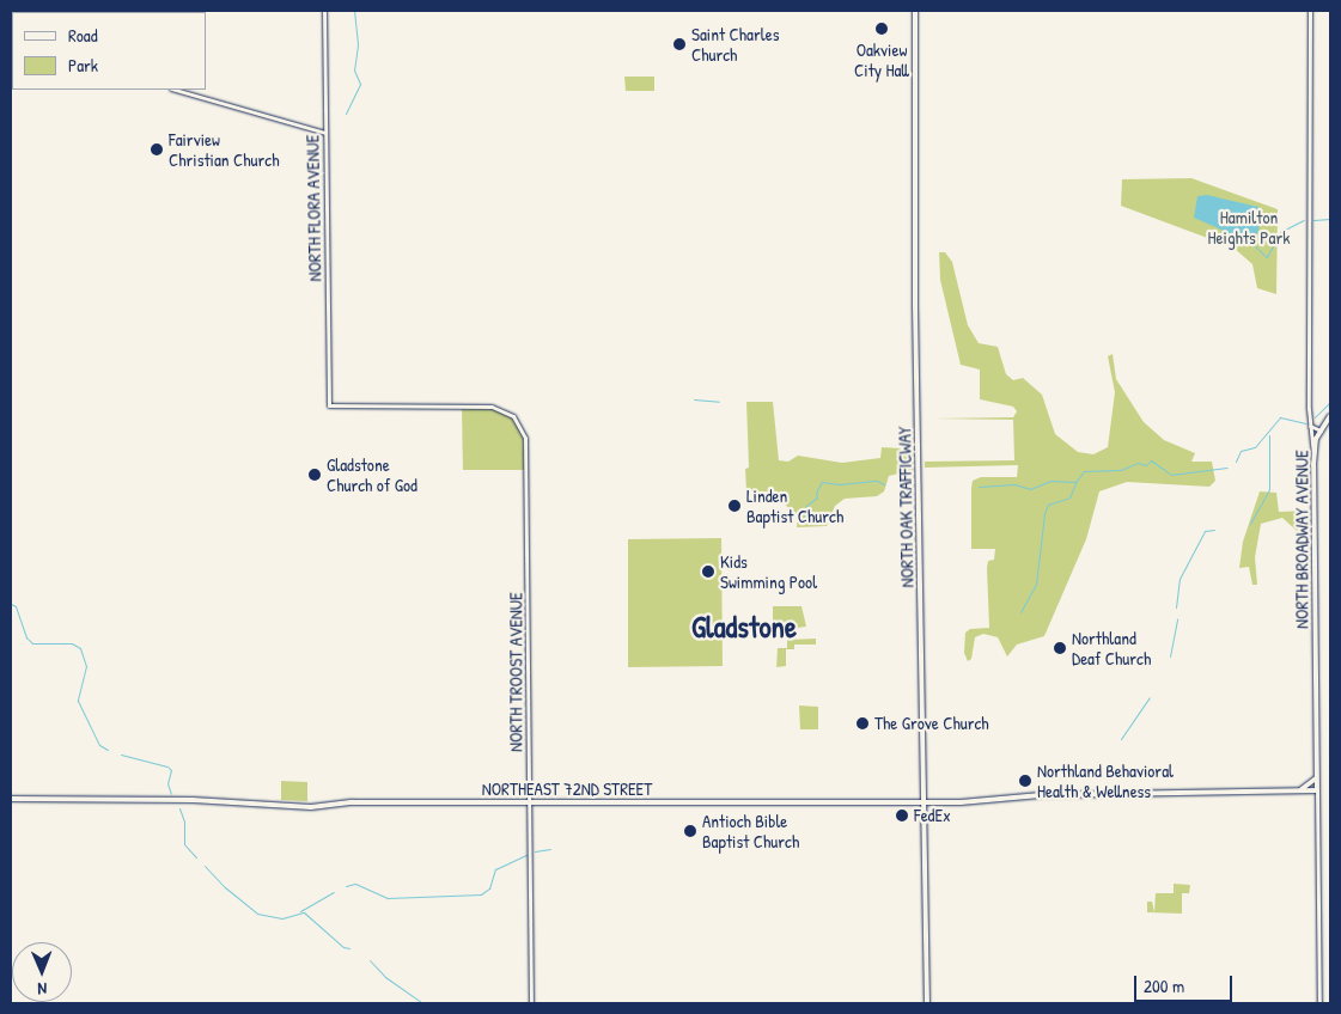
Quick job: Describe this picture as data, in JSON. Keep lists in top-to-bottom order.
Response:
{
  "streets": {
    "main road": ["NORTH OAK TRAFFICWAY", "NORTH BROADWAY AVENUE", "NORTHEAST 72ND STREET"],
    "street": ["NORTH FLORA AVENUE", "NORTH TROOST AVENUE"]
  },
  "crossings": [
    ["NORTH FLORA AVENUE", "NORTH TROOST AVENUE"],
    ["NORTH OAK TRAFFICWAY", "NORTHEAST 72ND STREET"],
    ["NORTH BROADWAY AVENUE", "NORTHEAST 72ND STREET"],
    ["NORTH TROOST AVENUE", "NORTHEAST 72ND STREET"]
  ],
  "districts": ["Gladstone"],
  "parks": ["Hamilton Heights Park"],
  "places": [
    "Oakview City Hall",
    "Saint Charles Church",
    "Fairview Christian Church",
    "Gladstone Church of God",
    "Linden Baptist Church",
    "Kids Swimming Pool",
    "Northland Deaf Church",
    "The Grove Church",
    "Northland Behavioral Health & Wellness",
    "FedEx",
    "Antioch Bible Baptist Church"
  ],
  "legend": ["Road", "Park"],
  "scale_bar": "200 m",
  "north": "bottom"
}
